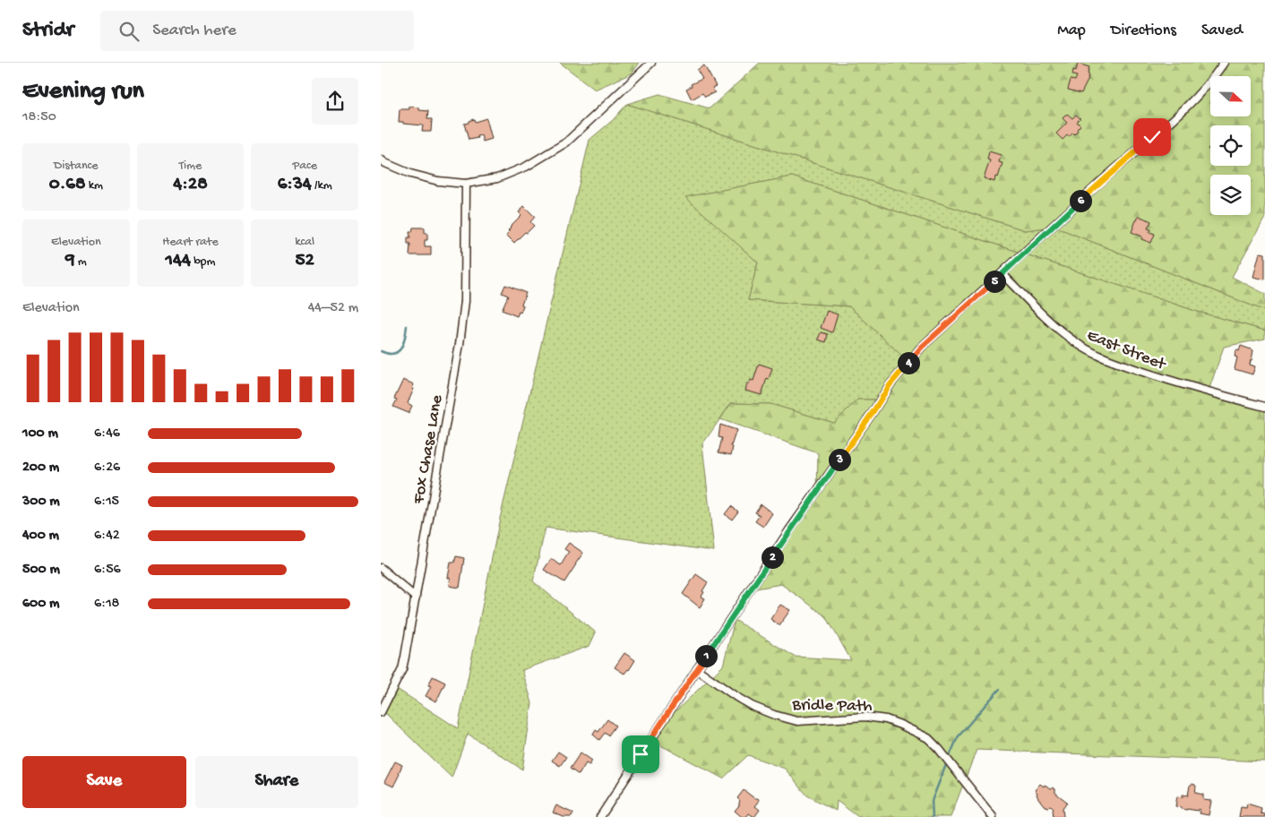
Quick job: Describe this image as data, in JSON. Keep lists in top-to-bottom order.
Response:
{
  "streets": {
    "street": ["East Street", "Fox Chase Lane", "Bridle Path"]
  },
  "north": "right",
  "page": {
    "header": "Stridr",
    "search": "Search here",
    "nav": ["Map", "Directions", "Saved"],
    "heading": ["Evening run", "18:50"],
    "stats": [
      ["Distance", "0.68 km"],
      ["Time", "4:28"],
      ["Pace", "6:34 /km"],
      ["Elevation", "9 m"],
      ["Heart rate", "144 bpm"],
      ["kcal", "52"]
    ],
    "pins": [
      "6",
      "5",
      "4",
      "3",
      "2",
      "1"
    ],
    "chart": ["Elevation", "44–52 m"],
    "list": [
      {
        "name": "100 m",
        "note": "6:46"
      },
      {
        "name": "200 m",
        "note": "6:26"
      },
      {
        "name": "300 m",
        "note": "6:15"
      },
      {
        "name": "400 m",
        "note": "6:42"
      },
      {
        "name": "500 m",
        "note": "6:56"
      },
      {
        "name": "600 m",
        "note": "6:18"
      }
    ],
    "buttons": ["Save", "Share"]
  }
}
